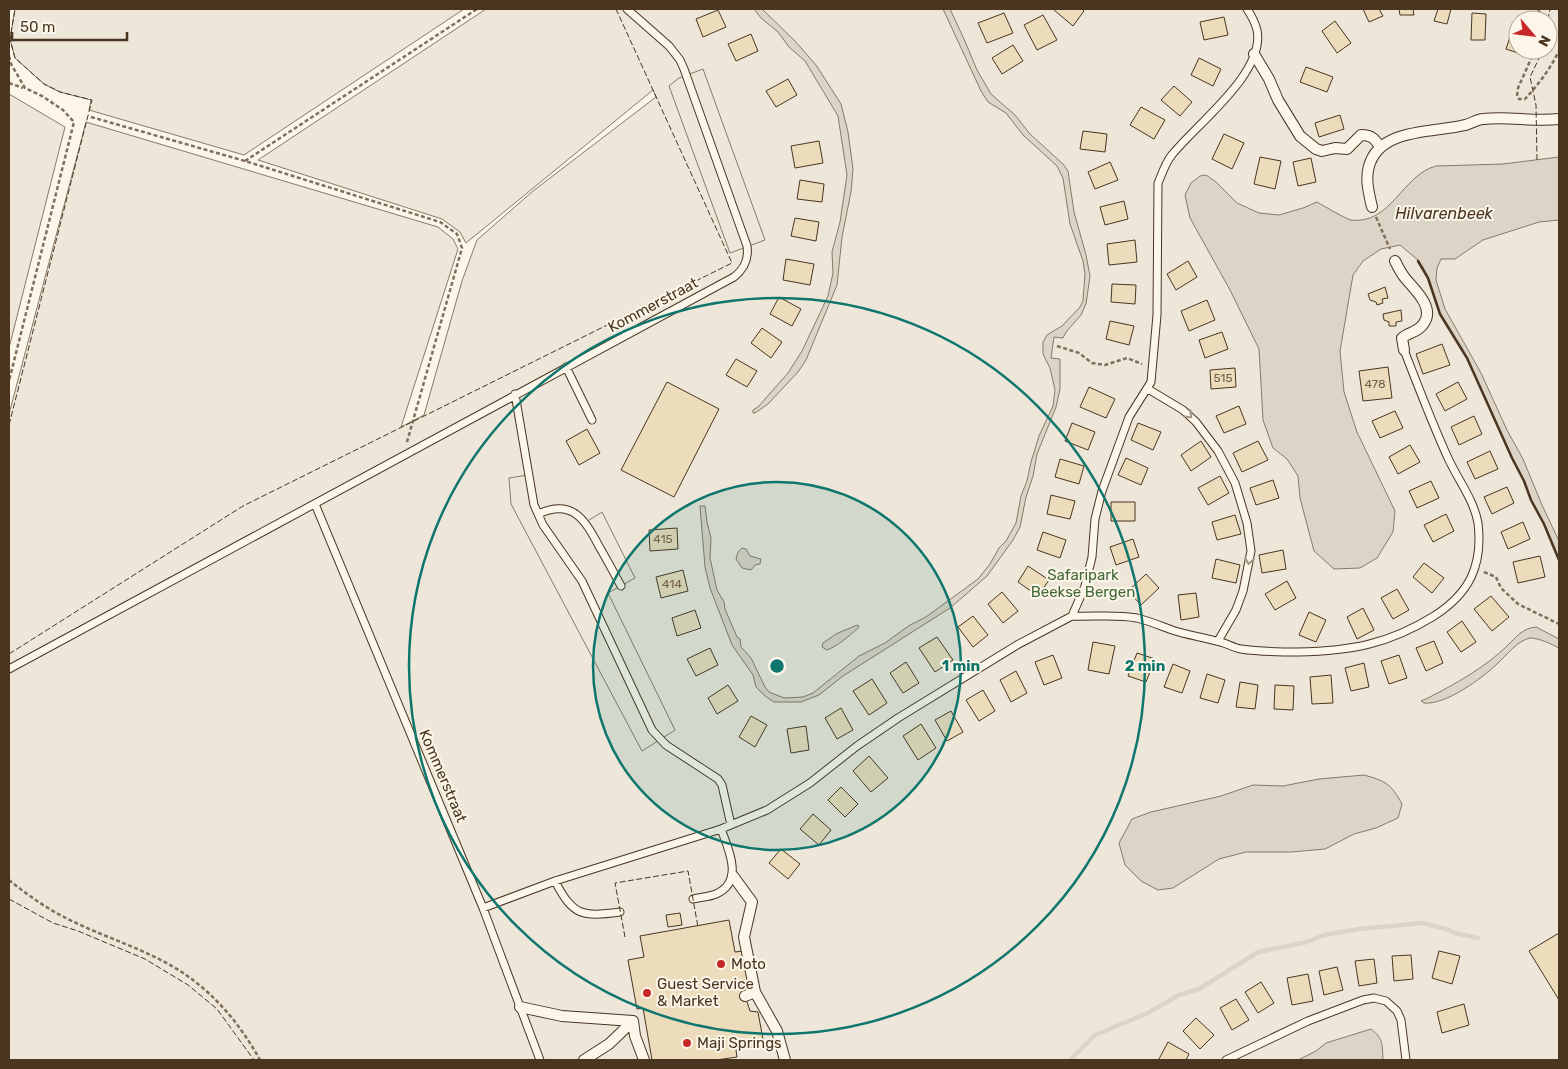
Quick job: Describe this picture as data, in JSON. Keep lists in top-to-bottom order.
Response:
{
  "streets": {
    "lane": ["Kommerstraat"]
  },
  "water": ["Hilvarenbeek"],
  "parks": ["Safaripark Beekse Bergen"],
  "places": ["Moto", "Guest Service & Market", "Maji Springs"],
  "house_numbers": [
    "515",
    "478",
    "415",
    "414"
  ],
  "scale_bar": "50 m",
  "north": "bottom right",
  "rings": ["1 min", "2 min"]
}
